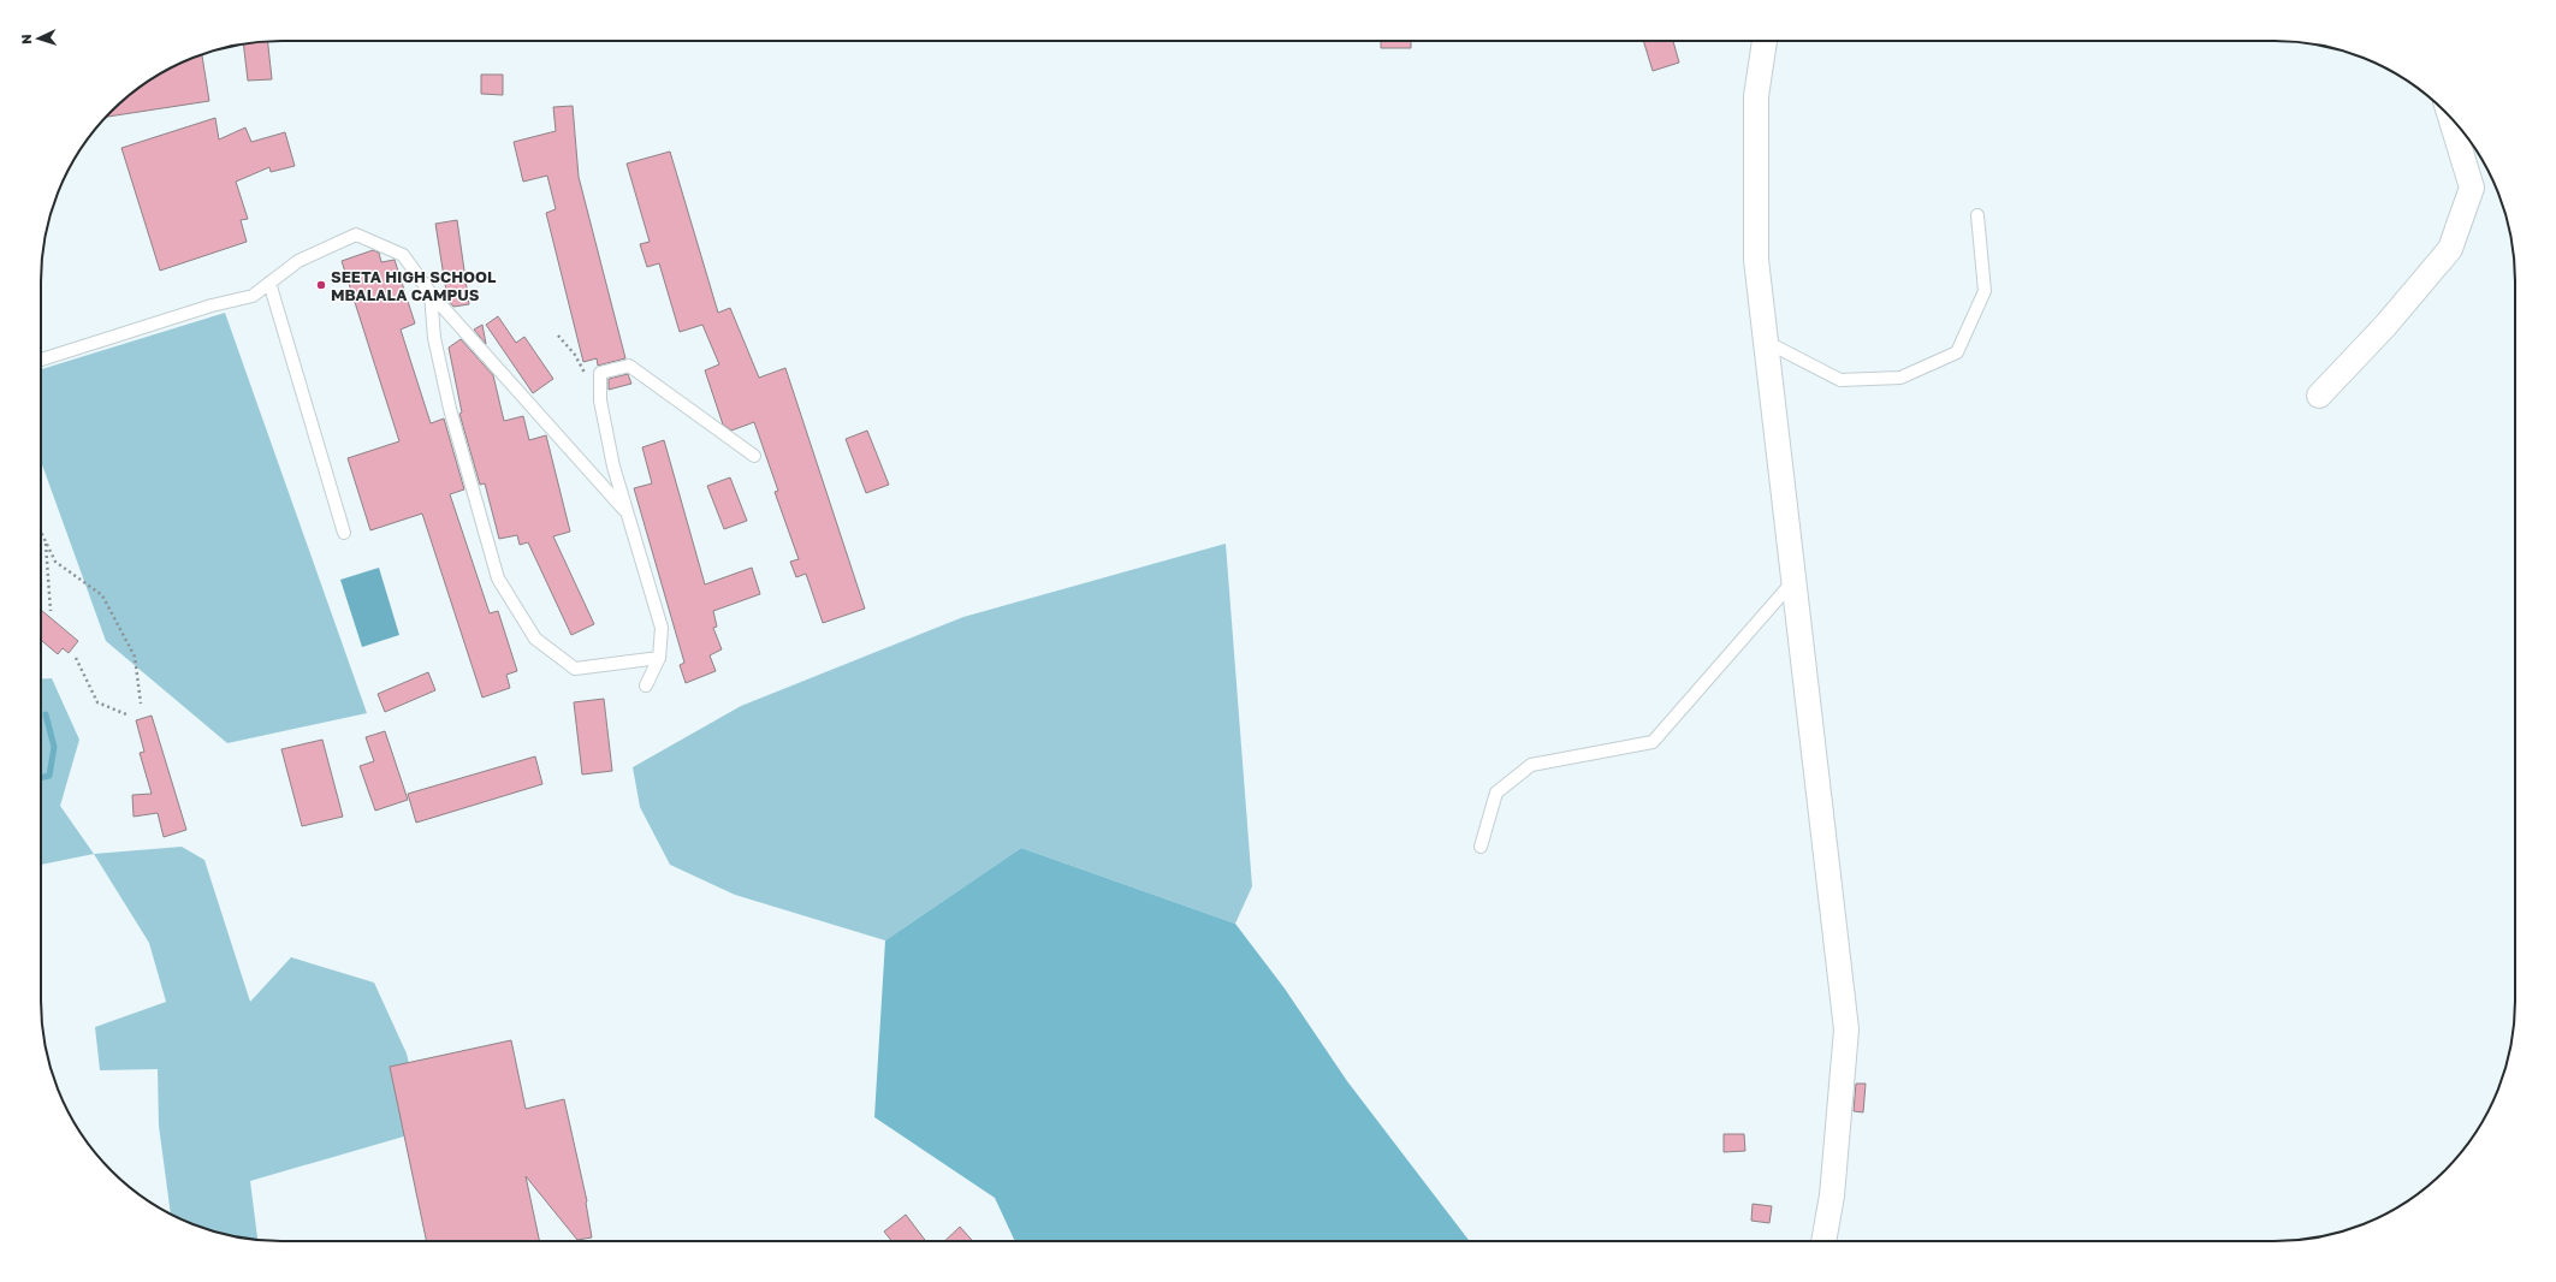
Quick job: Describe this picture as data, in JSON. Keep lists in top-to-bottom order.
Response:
{
  "places": ["SEETA HIGH SCHOOL MBALALA CAMPUS"],
  "north": "left"
}
